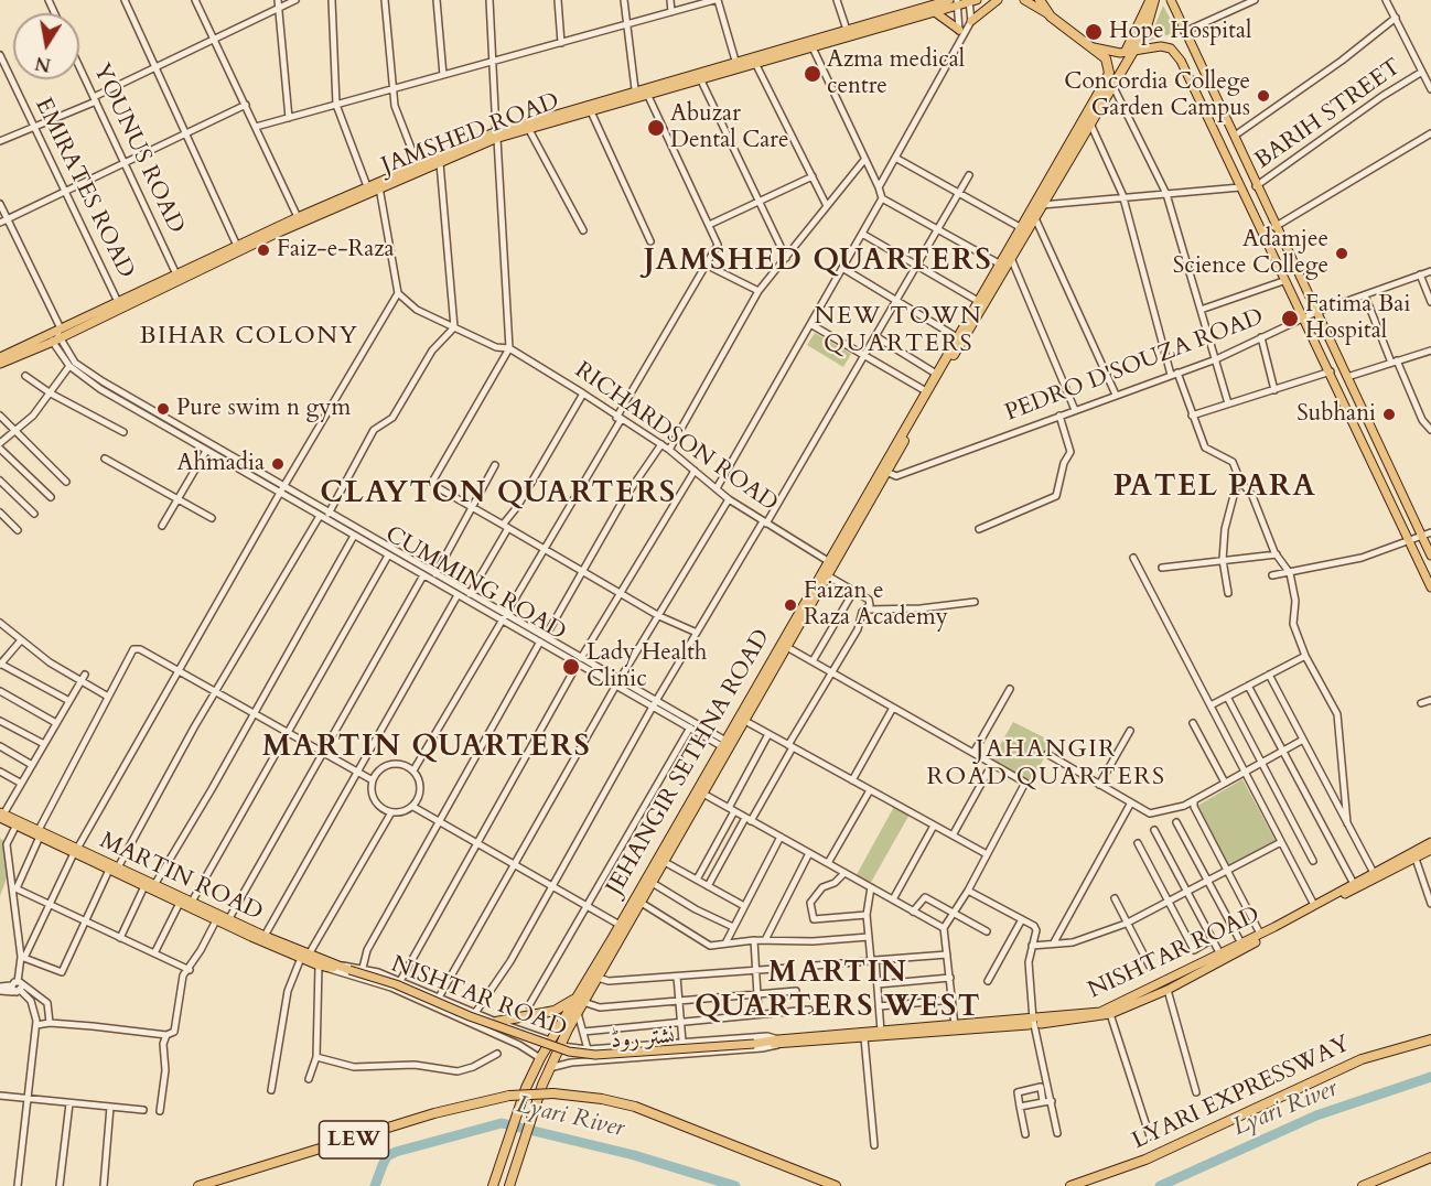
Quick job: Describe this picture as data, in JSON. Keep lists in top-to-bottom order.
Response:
{
  "streets": {
    "highway": ["JEHANGIR SETHNA ROAD", "LYARI EXPRESSWAY", "LEW"],
    "main road": ["JAMSHED ROAD", "MARTIN ROAD", "NISHTAR ROAD"],
    "street": [
      "BARIH STREET",
      "YOUNUS ROAD",
      "EMIRATES ROAD",
      "PEDRO D'SOUZA ROAD",
      "RICHARDSON ROAD",
      "CUMMING ROAD",
      "نشتر روڈ"
    ]
  },
  "crossings": [
    ["BARIH STREET", "JEHANGIR SETHNA ROAD"],
    ["JAMSHED ROAD", "YOUNUS ROAD"],
    ["JAMSHED ROAD", "EMIRATES ROAD"],
    ["JAMSHED ROAD", "CUMMING ROAD"],
    ["PEDRO D'SOUZA ROAD", "JEHANGIR SETHNA ROAD"],
    ["RICHARDSON ROAD", "JEHANGIR SETHNA ROAD"],
    ["CUMMING ROAD", "JEHANGIR SETHNA ROAD"],
    ["JEHANGIR SETHNA ROAD", "نشتر روڈ"],
    ["MARTIN ROAD", "NISHTAR ROAD"],
    ["NISHTAR ROAD", "نشتر روڈ"]
  ],
  "districts": [
    "JAMSHED QUARTERS",
    "NEW TOWN QUARTERS",
    "BIHAR COLONY",
    "PATEL PARA",
    "CLAYTON QUARTERS",
    "MARTIN QUARTERS",
    "JAHANGIR ROAD QUARTERS",
    "MARTIN QUARTERS WEST"
  ],
  "water": ["Lyari River"],
  "places": [
    "Hope Hospital",
    "Azma medical centre",
    "Concordia College Garden Campus",
    "Abuzar Dental Care",
    "Faiz-e-Raza",
    "Adamjee Science College",
    "Fatima Bai Hospital",
    "Pure swim n gym",
    "Subhani",
    "Ahmadia",
    "Faizan e Raza Academy",
    "Lady Health Clinic"
  ],
  "north": "bottom"
}
